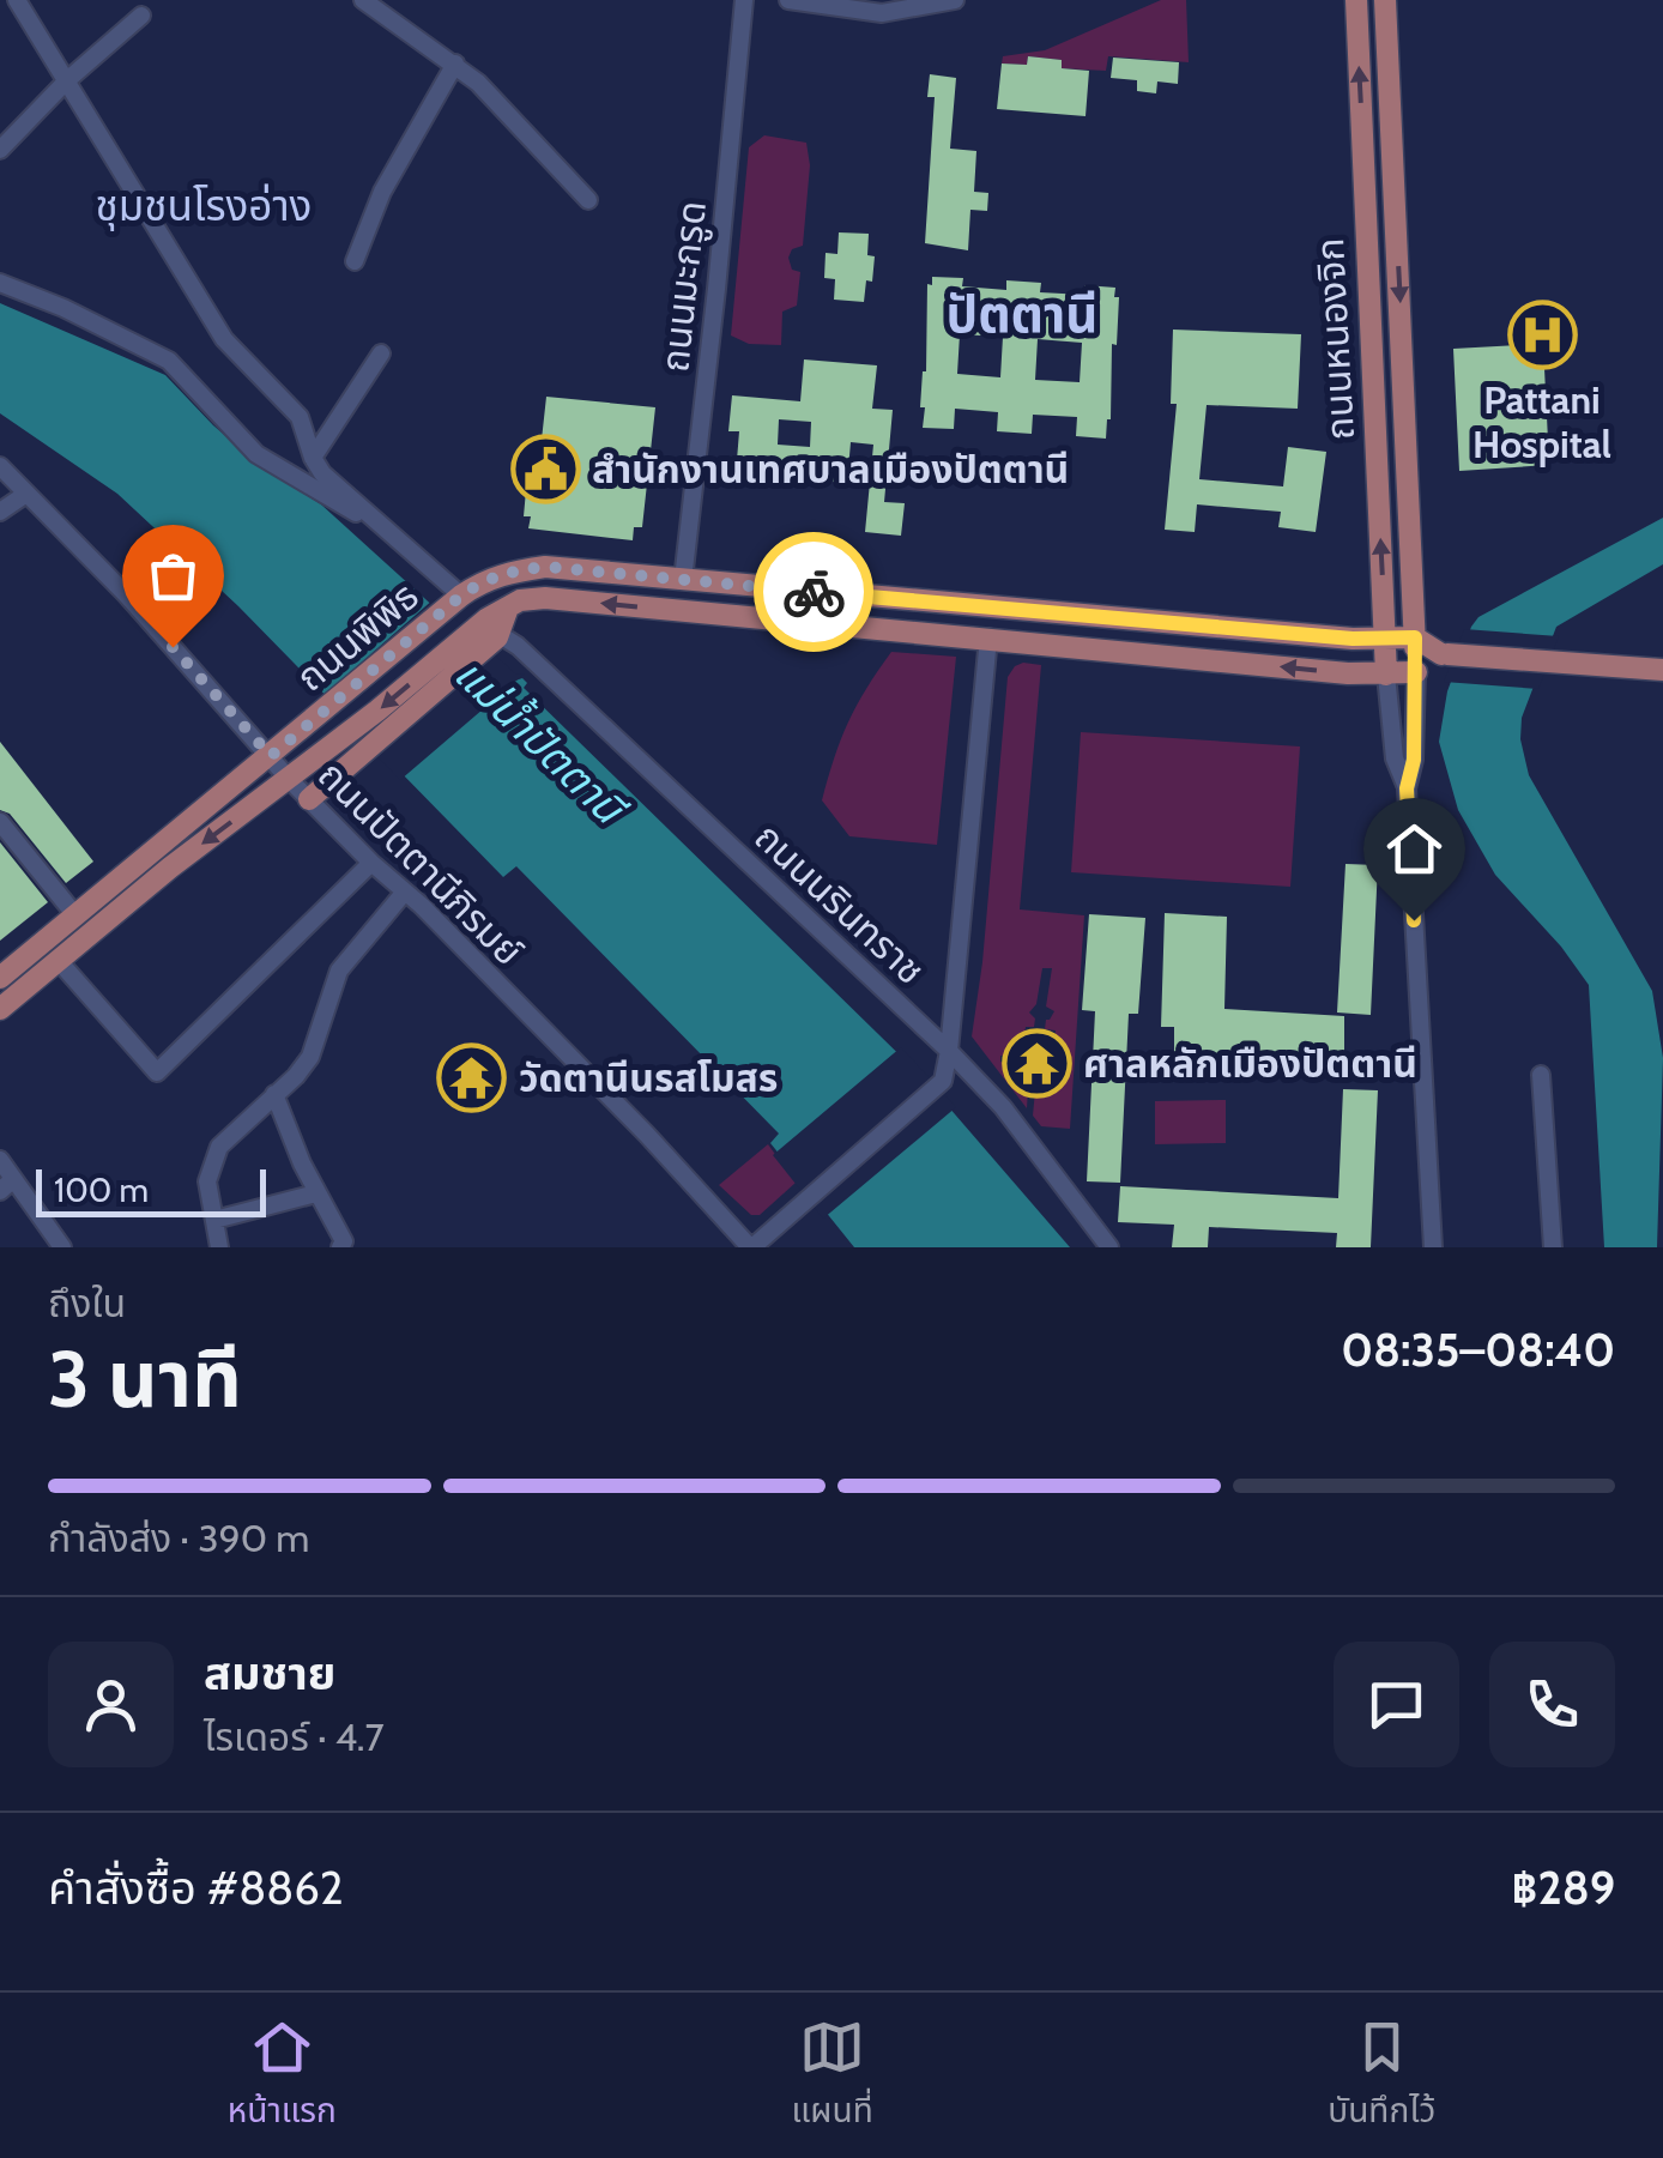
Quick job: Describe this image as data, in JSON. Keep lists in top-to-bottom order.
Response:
{
  "streets": {
    "main road": ["ถนนหนองจิก", "ถนนพิพิธ"],
    "street": ["ถนนมะกรูด", "ถนนปัตตานีภิรมย์", "ถนนนรินทราช"]
  },
  "crossings": [
    ["ถนนมะกรูด", "ถนนพิพิธ"],
    ["ถนนหนองจิก", "ถนนพิพิธ"],
    ["ถนนพิพิธ", "ถนนปัตตานีภิรมย์"],
    ["ถนนพิพิธ", "ถนนนรินทราช"]
  ],
  "districts": ["ชุมชนโรงอ่าง", "ปัตตานี"],
  "water": ["แม่น้ำปัตตานี"],
  "places": {
    "hospital": ["Pattani Hospital"],
    "public building": ["สำนักงานเทศบาลเมืองปัตตานี"],
    "temple": ["ศาลหลักเมืองปัตตานี", "วัดตานีนรสโมสร"]
  },
  "scale_bar": "100 m",
  "page": {
    "scale": "100 m",
    "heading": ["3 นาที", "ถึงใน", "08:35–08:40"],
    "panel": [
      "สมชาย",
      "ไรเดอร์ · 4.7",
      "คำสั่งซื้อ #8862",
      "฿289"
    ],
    "bar": "กำลังส่ง · 390 m",
    "tabs": ["หน้าแรก", "แผนที่", "บันทึกไว้"]
  }
}
